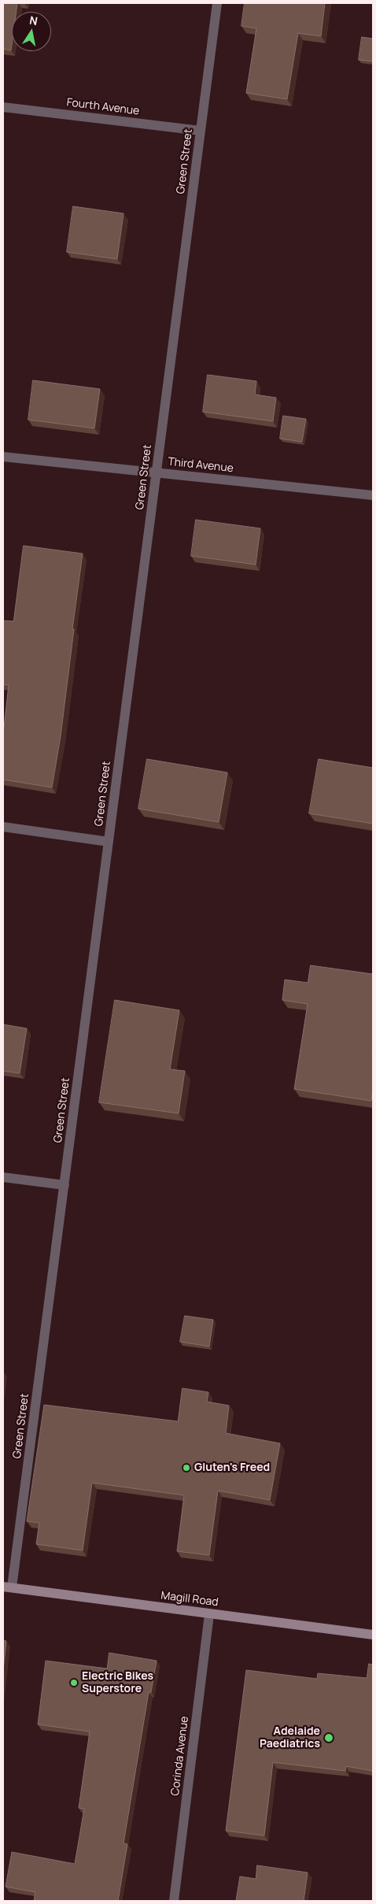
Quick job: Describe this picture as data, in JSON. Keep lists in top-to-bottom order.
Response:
{
  "streets": {
    "main road": ["Magill Road"],
    "street": [
      "Fourth Avenue",
      "Green Street",
      "Third Avenue",
      "Corinda Avenue"
    ]
  },
  "crossings": [
    ["Fourth Avenue", "Green Street"],
    ["Green Street", "Third Avenue"],
    ["Green Street", "Magill Road"],
    ["Magill Road", "Corinda Avenue"]
  ],
  "places": ["Gluten's Freed", "Electric Bikes Superstore", "Adelaide Paediatrics"],
  "north": "top"
}
